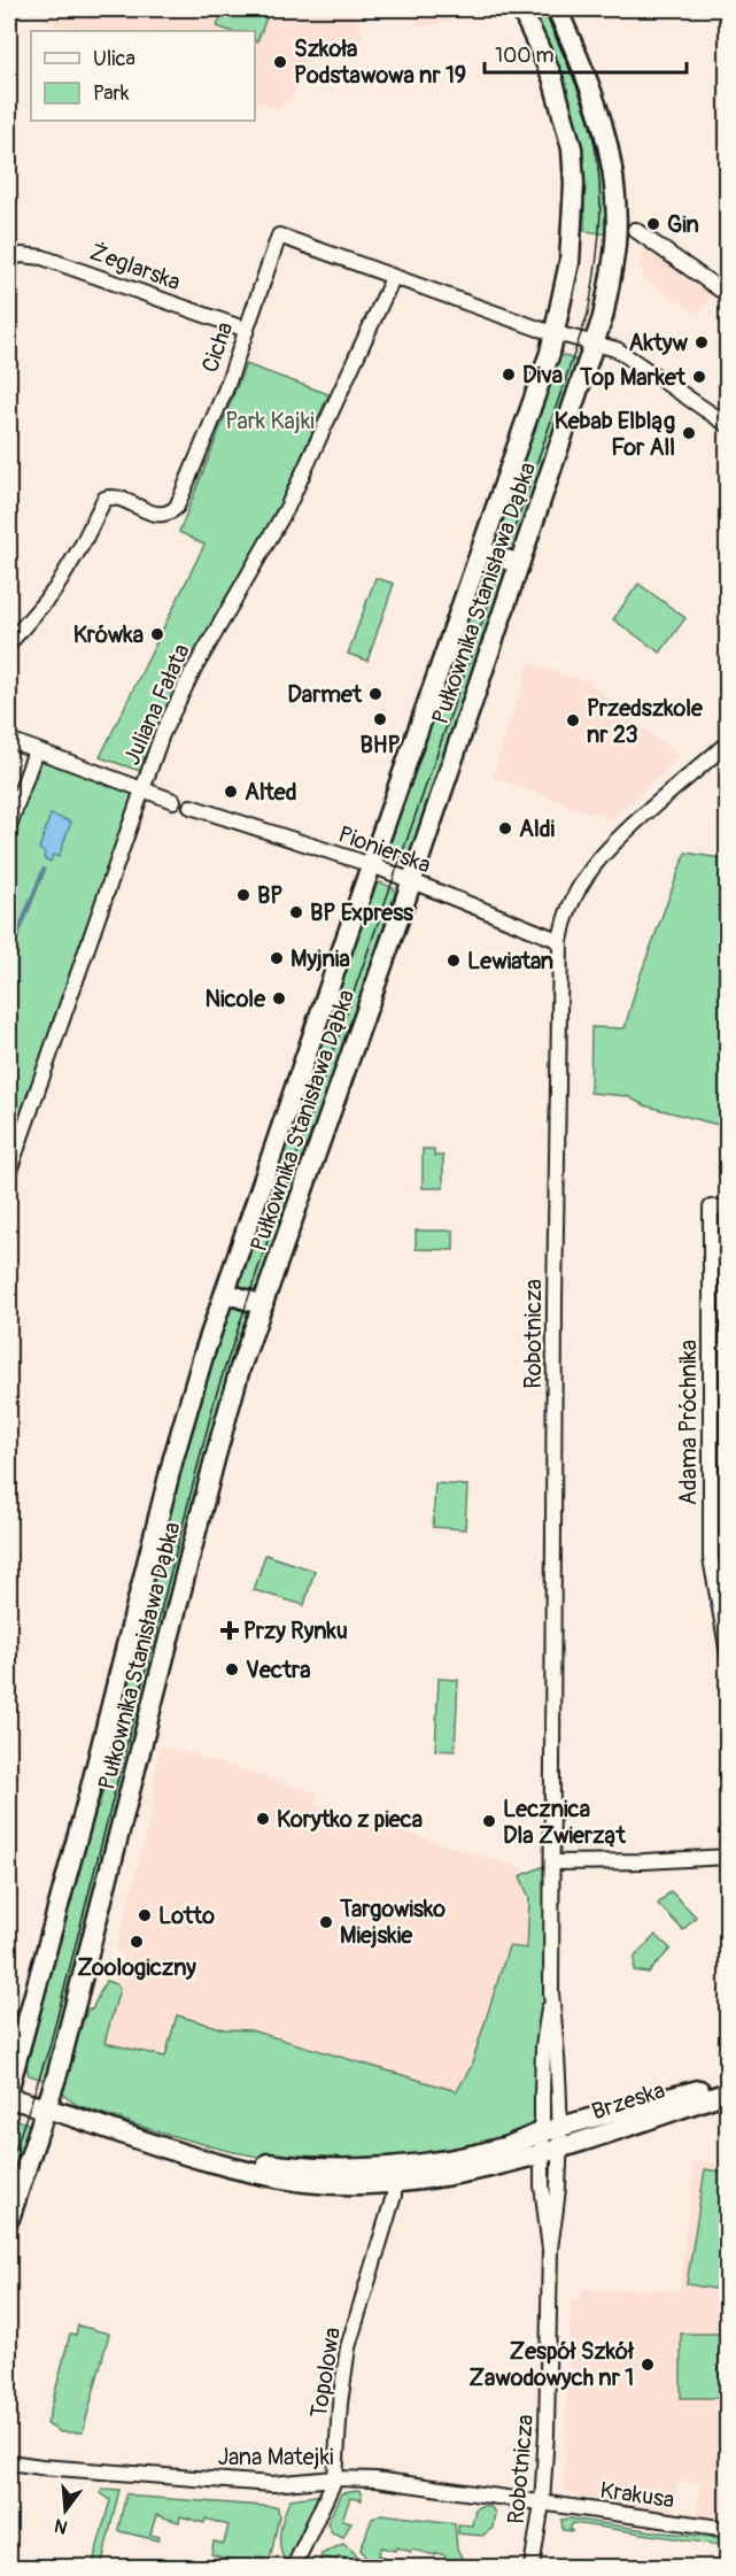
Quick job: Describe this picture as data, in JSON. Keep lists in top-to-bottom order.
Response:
{
  "streets": {
    "street": [
      "Żeglarska",
      "Cicha",
      "Pułkownika Stanisława Dąbka",
      "Juliana Fałata",
      "Pionierska",
      "Robotnicza",
      "Adama Próchnika",
      "Brzeska",
      "Topolowa",
      "Jana Matejki",
      "Krakusa"
    ]
  },
  "crossings": [
    ["Żeglarska", "Cicha"],
    ["Cicha", "Pułkownika Stanisława Dąbka"],
    ["Cicha", "Juliana Fałata"],
    ["Pułkownika Stanisława Dąbka", "Pionierska"],
    ["Pionierska", "Robotnicza"],
    ["Robotnicza", "Brzeska"],
    ["Robotnicza", "Jana Matejki"],
    ["Robotnicza", "Krakusa"],
    ["Topolowa", "Jana Matejki"],
    ["Jana Matejki", "Krakusa"]
  ],
  "parks": ["Park Kajki"],
  "places": {
    "other": [
      "Szkoła Podstawowa nr 19",
      "Gin",
      "Aktyw",
      "Diva",
      "Top Market",
      "Kebab Elbląg For All",
      "Krówka",
      "Darmet",
      "BHP",
      "Przedszkole nr 23",
      "Alted",
      "Aldi",
      "BP",
      "BP Express",
      "Myjnia",
      "Lewiatan",
      "Nicole",
      "Vectra",
      "Korytko z pieca",
      "Lecznica Dla Zwierząt",
      "Lotto",
      "Targowisko Miejskie",
      "Zoologiczny",
      "Zespół Szkół Zawodowych nr 1"
    ],
    "health": ["Przy Rynku"]
  },
  "legend": ["Ulica", "Park"],
  "scale_bar": "100 m",
  "north": "bottom"
}
